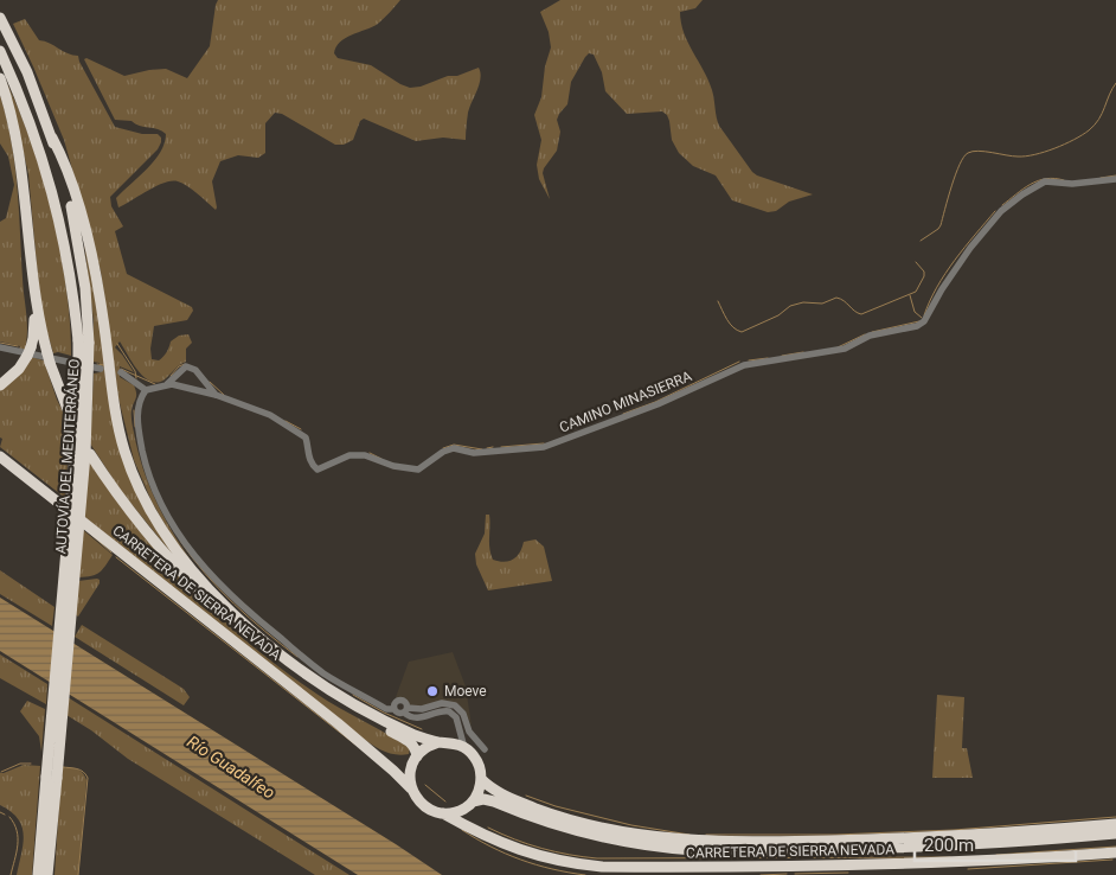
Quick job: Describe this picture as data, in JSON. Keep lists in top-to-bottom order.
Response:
{
  "streets": {
    "highway": ["AUTOVÍA DEL MEDITERRÁNEO", "CARRETERA DE SIERRA NEVADA"],
    "street": ["CAMINO MINASIERRA"]
  },
  "water": ["Río Guadalfeo"],
  "places": ["Moeve"],
  "scale_bar": "200 m"
}
